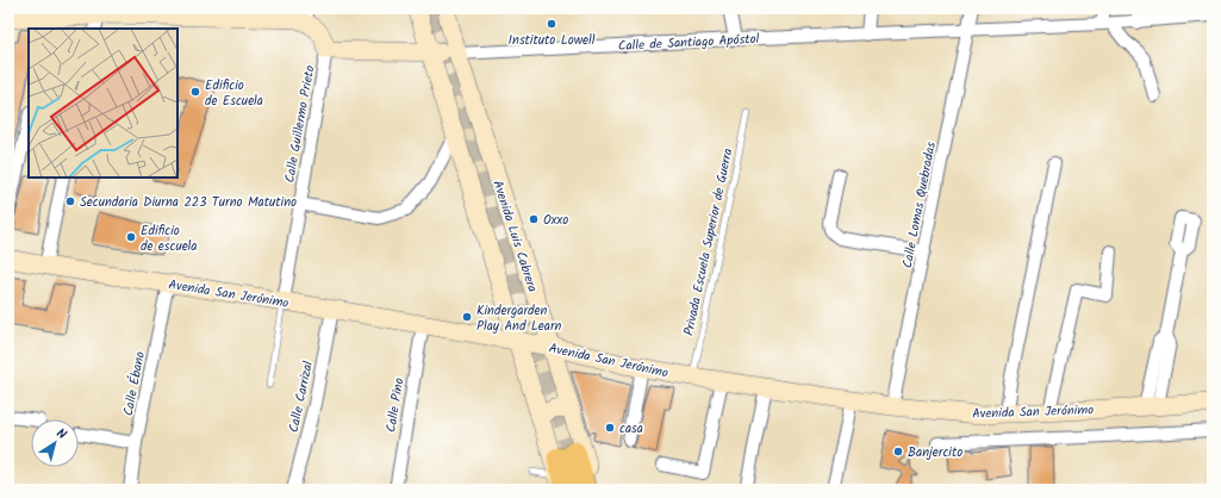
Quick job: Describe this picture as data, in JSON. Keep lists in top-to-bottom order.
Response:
{
  "streets": {
    "main road": ["Calle de Santiago Apóstol", "Avenida Luis Cabrera", "Avenida San Jerónimo"],
    "street": [
      "Calle Guillermo Prieto",
      "Calle Lomas Quebradas",
      "Calle Ébano",
      "Calle Carrizal",
      "Calle Pino"
    ],
    "lane": ["Privada Escuela Superior de Guerra"]
  },
  "crossings": [
    ["Calle de Santiago Apóstol", "Calle Guillermo Prieto"],
    ["Calle de Santiago Apóstol", "Calle Lomas Quebradas"],
    ["Calle de Santiago Apóstol", "Avenida Luis Cabrera"],
    ["Calle Guillermo Prieto", "Avenida San Jerónimo"],
    ["Calle Lomas Quebradas", "Avenida San Jerónimo"],
    ["Avenida Luis Cabrera", "Avenida San Jerónimo"],
    ["Privada Escuela Superior de Guerra", "Avenida San Jerónimo"],
    ["Avenida San Jerónimo", "Calle Ébano"],
    ["Avenida San Jerónimo", "Calle Carrizal"],
    ["Avenida San Jerónimo", "Calle Pino"]
  ],
  "places": [
    "Instituto Lowell",
    "Edificio de Escuela",
    "Secundaria Diurna 223 Turno Matutino",
    "Oxxo",
    "Edificio de escuela",
    "Kindergarden Play And Learn",
    "casa",
    "Banjercito"
  ],
  "north": "top right"
}
